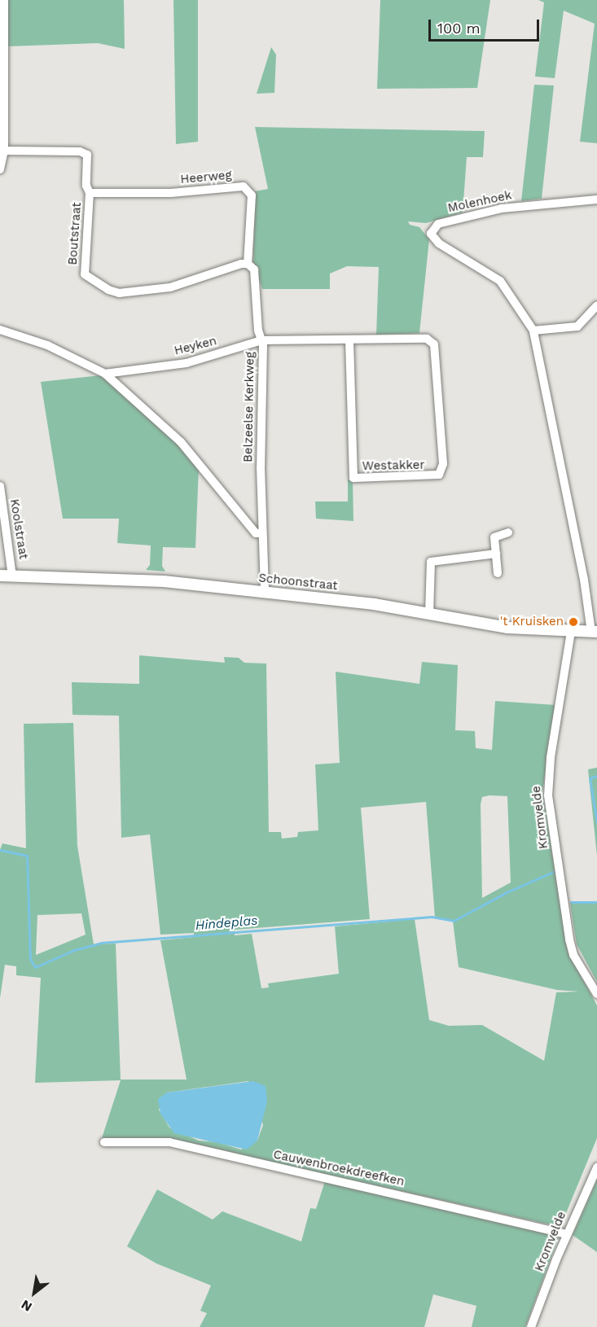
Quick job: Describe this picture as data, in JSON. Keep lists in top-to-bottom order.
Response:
{
  "streets": {
    "street": [
      "Heerweg",
      "Molenhoek",
      "Boutstraat",
      "Heyken",
      "Belzeelse Kerkweg",
      "Westakker",
      "Koolstraat",
      "Schoonstraat",
      "Kromvelde",
      "Cauwenbroekdreefken"
    ]
  },
  "crossings": [
    ["Heerweg", "Boutstraat"],
    ["Molenhoek", "Schoonstraat"],
    ["Heyken", "Belzeelse Kerkweg"],
    ["Belzeelse Kerkweg", "Westakker"],
    ["Belzeelse Kerkweg", "Schoonstraat"],
    ["Koolstraat", "Schoonstraat"],
    ["Schoonstraat", "Kromvelde"],
    ["Kromvelde", "Cauwenbroekdreefken"]
  ],
  "water": ["Hindeplas"],
  "places": ["'t Kruisken"],
  "scale_bar": "100 m",
  "north": "bottom left"
}
